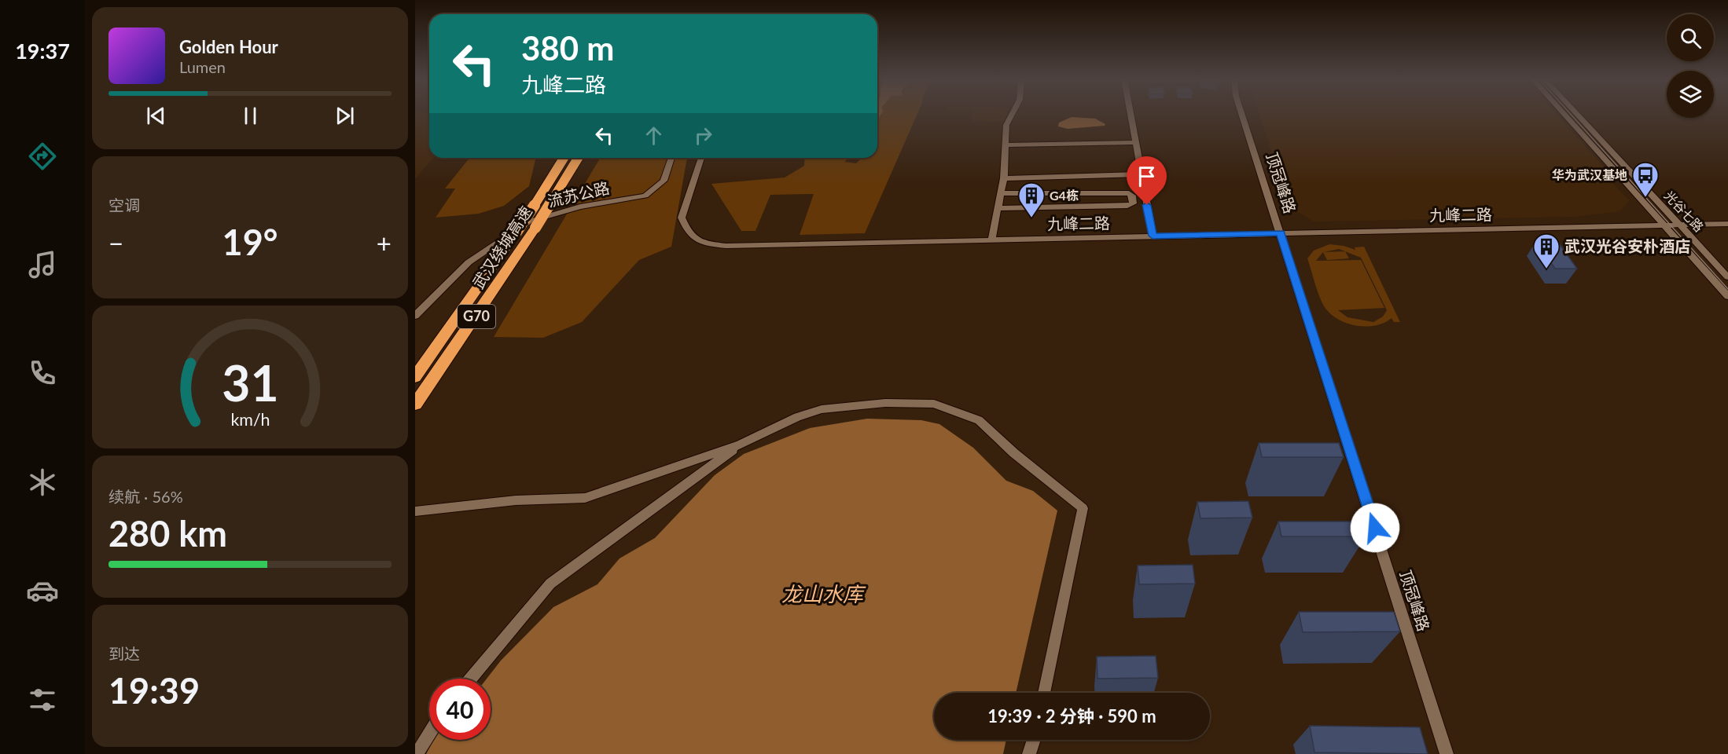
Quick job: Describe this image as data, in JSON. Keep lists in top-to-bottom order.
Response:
{
  "streets": {
    "highway": ["武汉绕城高速", "G70"],
    "street": [
      "顶冠峰路",
      "流苏公路",
      "光谷七路",
      "九峰二路"
    ]
  },
  "crossings": [
    ["顶冠峰路", "九峰二路"],
    ["光谷七路", "九峰二路"]
  ],
  "water": ["龙山水库"],
  "places": {
    "bus stop": ["华为武汉基地"],
    "building": ["G4栋", "武汉光谷安朴酒店"]
  },
  "page": {
    "tabs": "19:37",
    "turn": ["380 m", "九峰二路"],
    "song": ["Golden Hour", "Lumen"],
    "tile": [
      "空调",
      ["续航 · 56%", "280 km"],
      ["到达", "19:39"]
    ],
    "heat": ["−", "19°", "+"],
    "limit": "40",
    "trip": "19:39 · 2 分钟 · 590 m",
    "gauge": ["31", "km/h"]
  }
}
